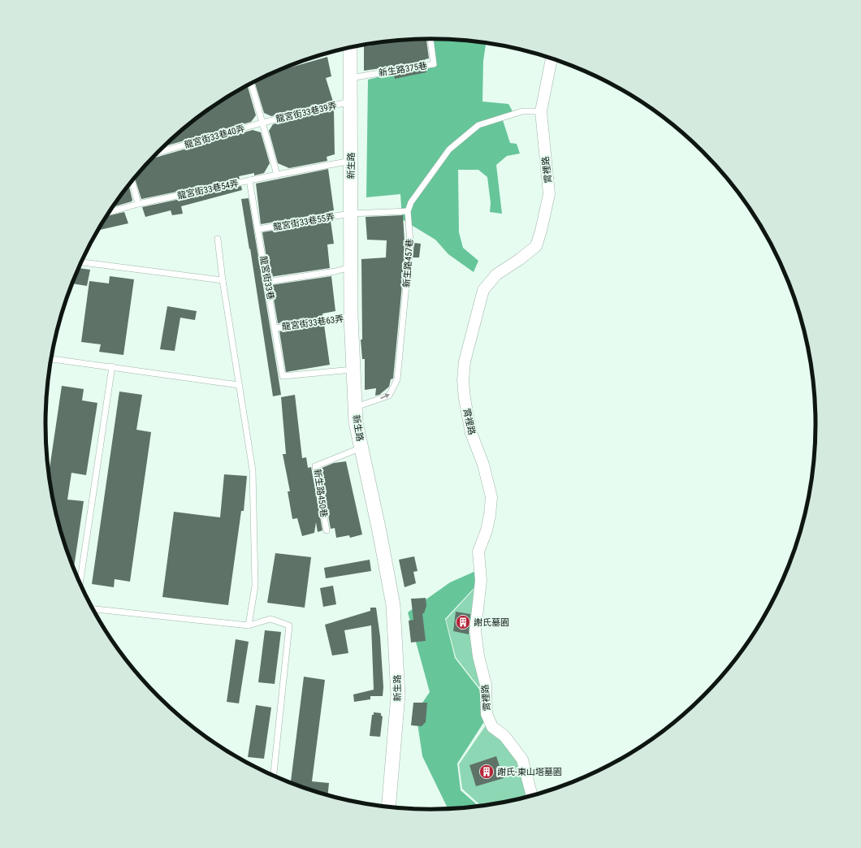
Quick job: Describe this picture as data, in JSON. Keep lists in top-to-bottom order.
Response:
{
  "streets": {
    "street": ["新生路", "霄裡路"],
    "lane": [
      "新生路375巷",
      "龍宮街33巷39弄",
      "龍宮街33巷40弄",
      "龍宮街33巷54弄",
      "龍宮街33巷55弄",
      "新生路457巷",
      "龍宮街33巷",
      "龍宮街33巷63弄",
      "新生路450巷"
    ]
  },
  "crossings": [
    ["新生路375巷", "新生路"],
    ["龍宮街33巷39弄", "龍宮街33巷40弄"],
    ["龍宮街33巷39弄", "新生路"],
    ["新生路", "龍宮街33巷54弄"],
    ["新生路", "龍宮街33巷55弄"],
    ["新生路", "新生路457巷"],
    ["新生路", "龍宮街33巷"],
    ["新生路", "龍宮街33巷63弄"],
    ["新生路", "新生路450巷"],
    ["龍宮街33巷54弄", "龍宮街33巷"],
    ["龍宮街33巷55弄", "新生路457巷"],
    ["龍宮街33巷55弄", "龍宮街33巷"],
    ["龍宮街33巷", "龍宮街33巷63弄"]
  ],
  "one_way": ["新生路457巷"],
  "places": {
    "building": ["謝氏墓園", "謝氏-東山塔墓園"]
  }
}
